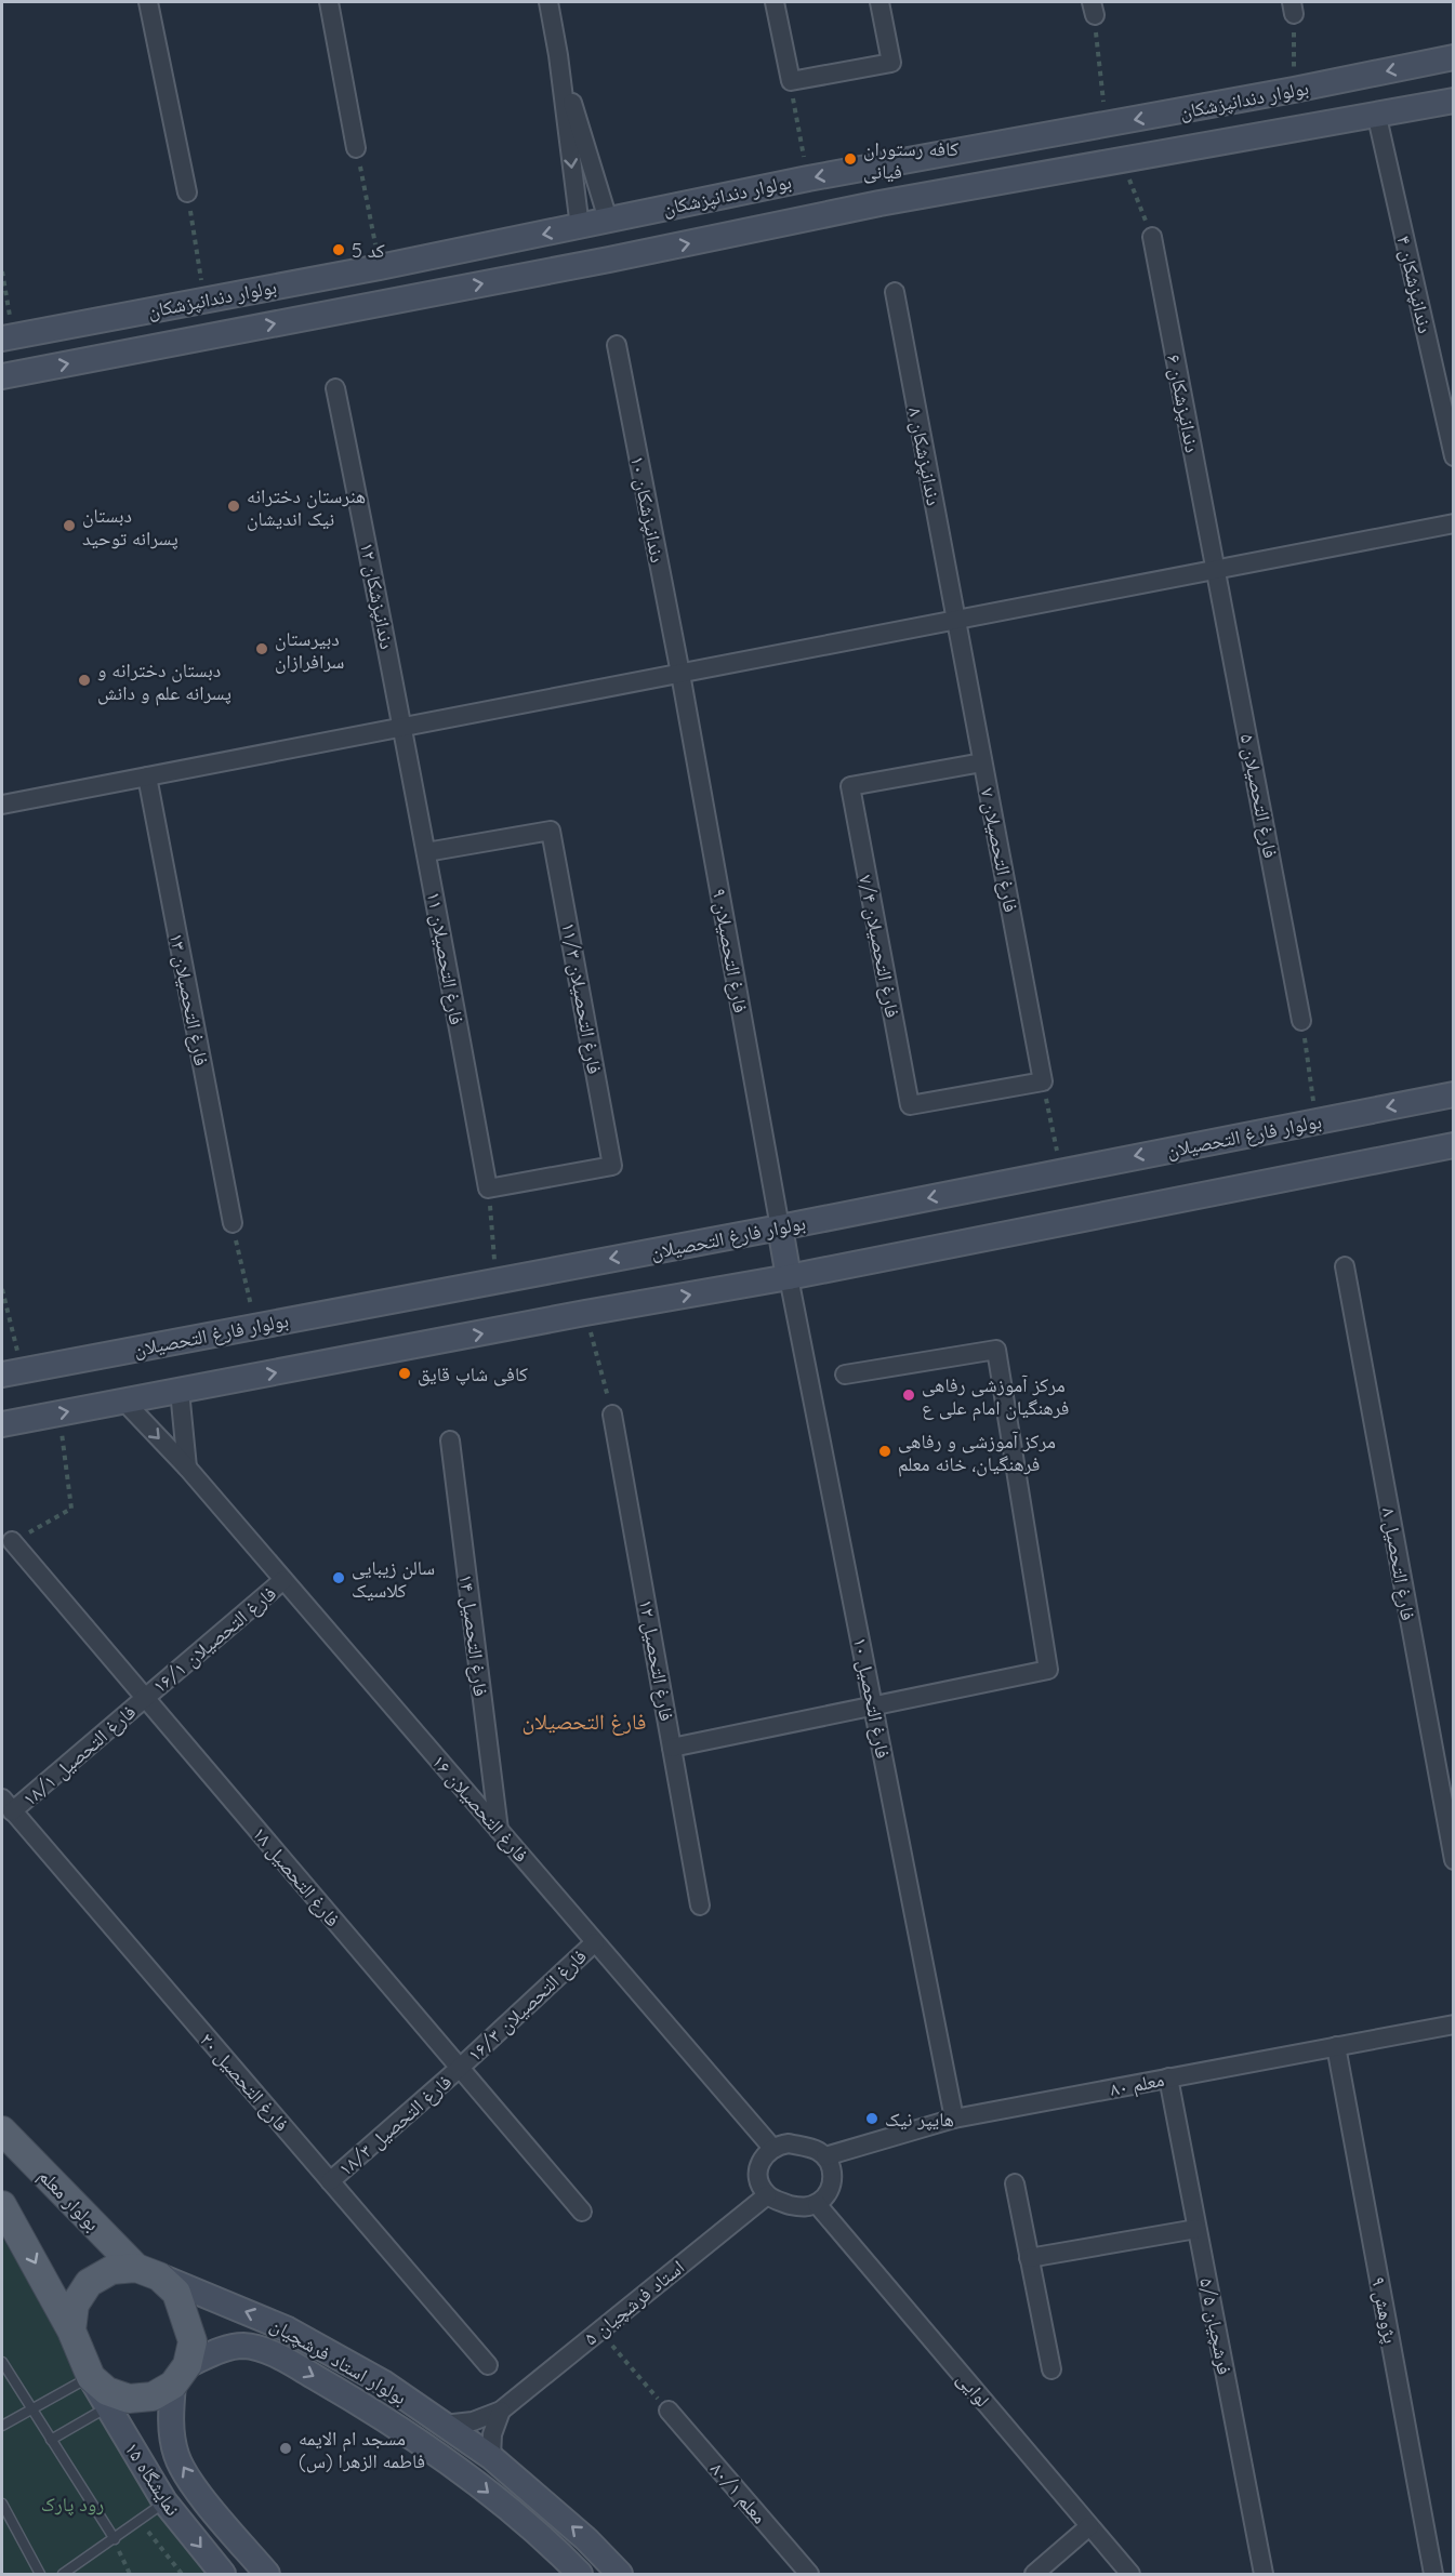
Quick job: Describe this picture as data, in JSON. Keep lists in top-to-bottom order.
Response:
{
  "streets": {
    "main road": [
      "بولوار دندانپزشکان",
      "بولوار فارغ التحصیلان",
      "بولوار معلم",
      "بولوار استاد فرشچیان",
      "نمایشگاه ۱۵"
    ],
    "street": [
      "دندانپزشکان ۴",
      "دندانپزشکان ۶",
      "دندانپزشکان ۸",
      "دندانپزشکان ۱۰",
      "دندانپزشکان ۱۲",
      "فارغ التحصیلان ۵",
      "فارغ التحصیلان ۷",
      "فارغ التحصیلان ۷/۴",
      "فارغ التحصیلان ۹",
      "فارغ التحصیلان ۱۱",
      "فارغ التحصیلان ۱۱/۳",
      "فارغ التحصیلان ۱۳",
      "فارغ التحصیل ۸",
      "فارغ التحصیل ۱۴",
      "فارغ التحصیلان ۱۶/۱",
      "فارغ التحصیل ۱۲",
      "فارغ التحصیل ۱۰",
      "فارغ التحصیل ۱۸/۱",
      "فارغ التحصیلان ۱۶",
      "فارغ التحصیل ۱۸",
      "فارغ التحصیلان ۱۶/۳",
      "فارغ التحصیل ۲۰",
      "معلم ۸۰",
      "فارغ التحصیل ۱۸/۳",
      "استاد فرشچیان ۵",
      "پژوهش ۹",
      "فرشچیان ۵/۵",
      "لوایی",
      "معلم ۸۰/۱"
    ]
  },
  "crossings": [
    ["بولوار دندانپزشکان", "دندانپزشکان ۴"],
    ["دندانپزشکان ۶", "فارغ التحصیلان ۵"],
    ["دندانپزشکان ۸", "فارغ التحصیلان ۷"],
    ["دندانپزشکان ۱۰", "فارغ التحصیلان ۹"],
    ["دندانپزشکان ۱۲", "فارغ التحصیلان ۱۱"],
    ["فارغ التحصیلان ۷", "فارغ التحصیلان ۷/۴"],
    ["فارغ التحصیلان ۹", "بولوار فارغ التحصیلان"],
    ["فارغ التحصیلان ۱۱", "فارغ التحصیلان ۱۱/۳"],
    ["فارغ التحصیل ۱۴", "فارغ التحصیلان ۱۶"],
    ["فارغ التحصیلان ۱۶/۱", "فارغ التحصیل ۱۸/۱"],
    ["فارغ التحصیلان ۱۶/۱", "فارغ التحصیلان ۱۶"],
    ["فارغ التحصیلان ۱۶/۱", "فارغ التحصیل ۱۸"],
    ["فارغ التحصیل ۱۰", "معلم ۸۰"],
    ["فارغ التحصیل ۱۸/۱", "فارغ التحصیل ۱۸"],
    ["فارغ التحصیل ۱۸/۱", "فارغ التحصیل ۲۰"],
    ["فارغ التحصیلان ۱۶", "فارغ التحصیلان ۱۶/۳"],
    ["فارغ التحصیلان ۱۶", "معلم ۸۰"],
    ["فارغ التحصیلان ۱۶", "استاد فرشچیان ۵"],
    ["فارغ التحصیلان ۱۶", "لوایی"],
    ["فارغ التحصیل ۱۸", "فارغ التحصیلان ۱۶/۳"],
    ["فارغ التحصیل ۱۸", "فارغ التحصیل ۱۸/۳"],
    ["فارغ التحصیلان ۱۶/۳", "فارغ التحصیل ۱۸/۳"],
    ["فارغ التحصیل ۲۰", "فارغ التحصیل ۱۸/۳"],
    ["معلم ۸۰", "استاد فرشچیان ۵"],
    ["معلم ۸۰", "پژوهش ۹"],
    ["معلم ۸۰", "فرشچیان ۵/۵"],
    ["معلم ۸۰", "لوایی"],
    ["بولوار معلم", "بولوار استاد فرشچیان"],
    ["بولوار معلم", "نمایشگاه ۱۵"],
    ["استاد فرشچیان ۵", "بولوار استاد فرشچیان"],
    ["استاد فرشچیان ۵", "لوایی"],
    ["بولوار استاد فرشچیان", "نمایشگاه ۱۵"]
  ],
  "districts": ["فارغ التحصیلان"],
  "parks": ["رود پارک"],
  "places": [
    "کافه رستوران فیانی",
    "کد 5",
    "هنرستان دخترانه نیک اندیشان",
    "دبستان پسرانه توحید",
    "دبیرستان سرافرازان",
    "دبستان دخترانه و پسرانه علم و دانش",
    "کافی شاپ قایق",
    "مرکز آموزشی رفاهی فرهنگیان امام علی ع",
    "مرکز آموزشی و رفاهی فرهنگیان، خانه معلم",
    "سالن زیبایی کلاسیک",
    "هایپر نیک",
    "مسجد ام الایمه فاطمه الزهرا (س)"
  ]
}
